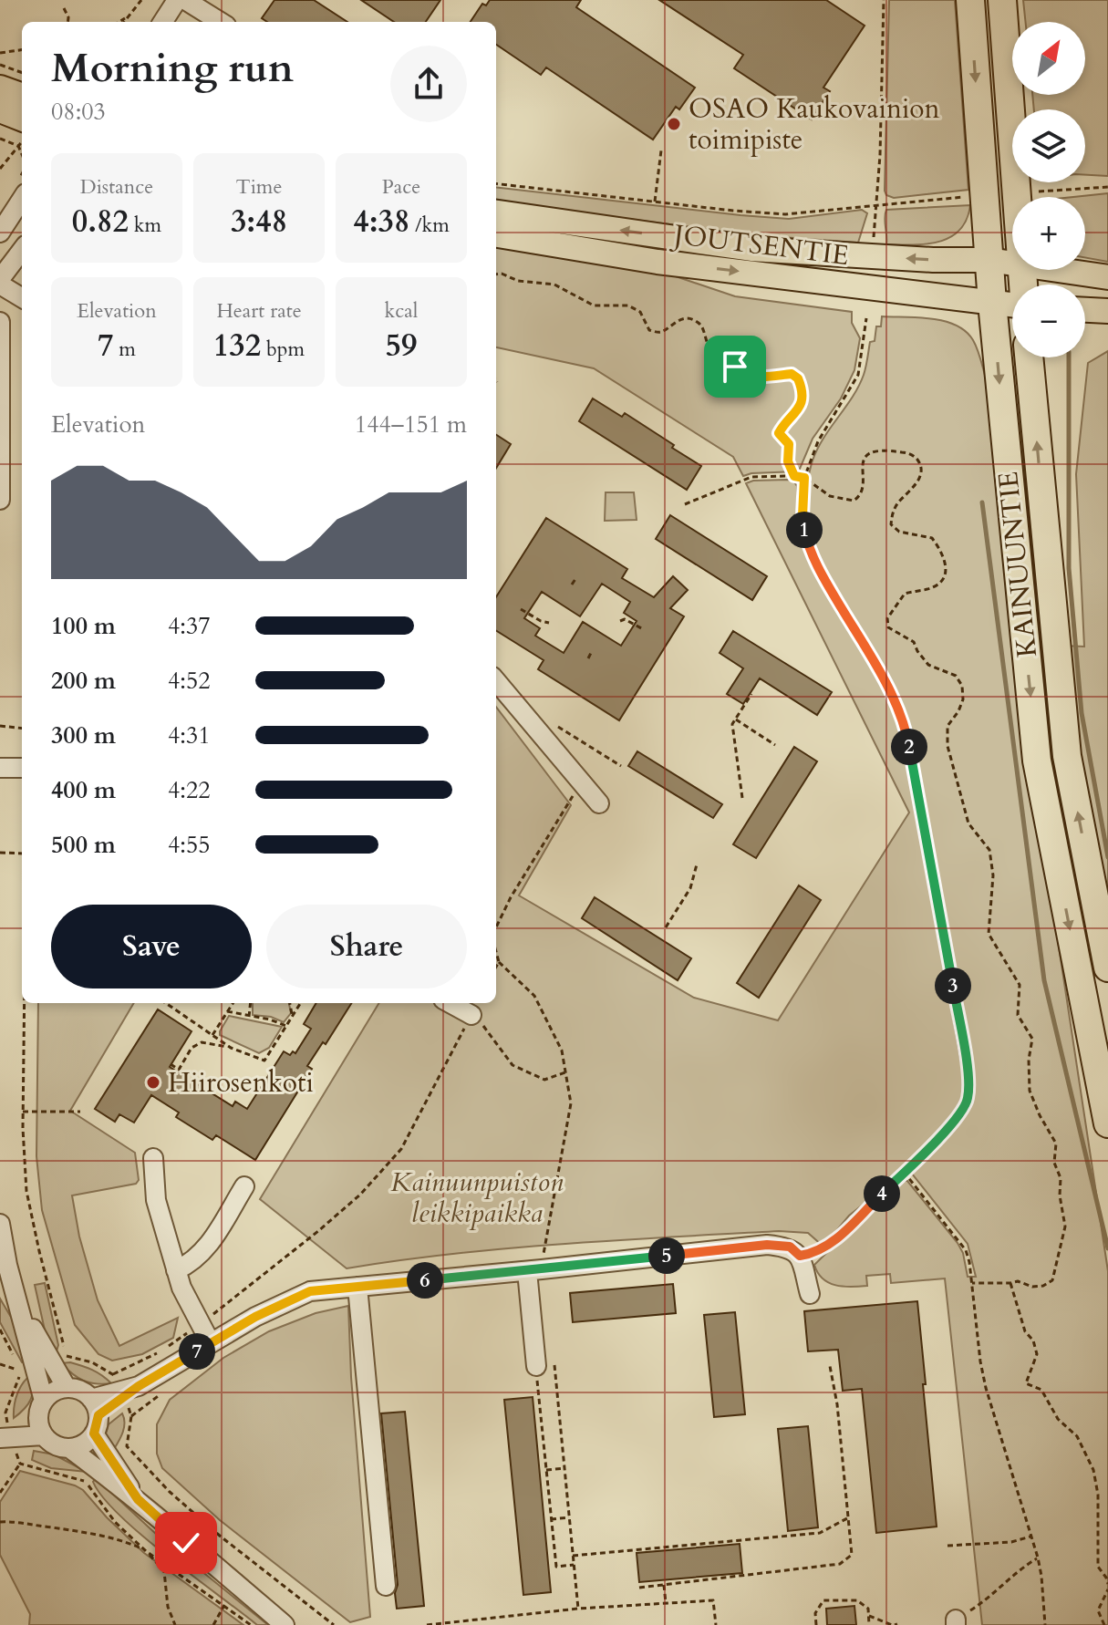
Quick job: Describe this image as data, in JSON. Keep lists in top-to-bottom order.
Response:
{
  "streets": {
    "highway": ["KAINUUNTIE"],
    "main road": ["JOUTSENTIE"]
  },
  "crossings": [
    ["JOUTSENTIE", "KAINUUNTIE"]
  ],
  "parks": ["Kainuunpuiston leikkipaikka"],
  "places": ["OSAO Kaukovainion toimipiste", "Hiirosenkoti"],
  "north": "top right",
  "page": {
    "map_buttons": ["+", "−"],
    "heading": ["Morning run", "08:03"],
    "stats": [
      ["Distance", "0.82 km"],
      ["Time", "3:48"],
      ["Pace", "4:38 /km"],
      ["Elevation", "7 m"],
      ["Heart rate", "132 bpm"],
      ["kcal", "59"]
    ],
    "chart": ["Elevation", "144–151 m"],
    "pins": [
      "1",
      "2",
      "3",
      "4",
      "5",
      "6",
      "7"
    ],
    "list": [
      {
        "name": "100 m",
        "note": "4:37"
      },
      {
        "name": "200 m",
        "note": "4:52"
      },
      {
        "name": "300 m",
        "note": "4:31"
      },
      {
        "name": "400 m",
        "note": "4:22"
      },
      {
        "name": "500 m",
        "note": "4:55"
      }
    ],
    "buttons": ["Save", "Share"]
  }
}
